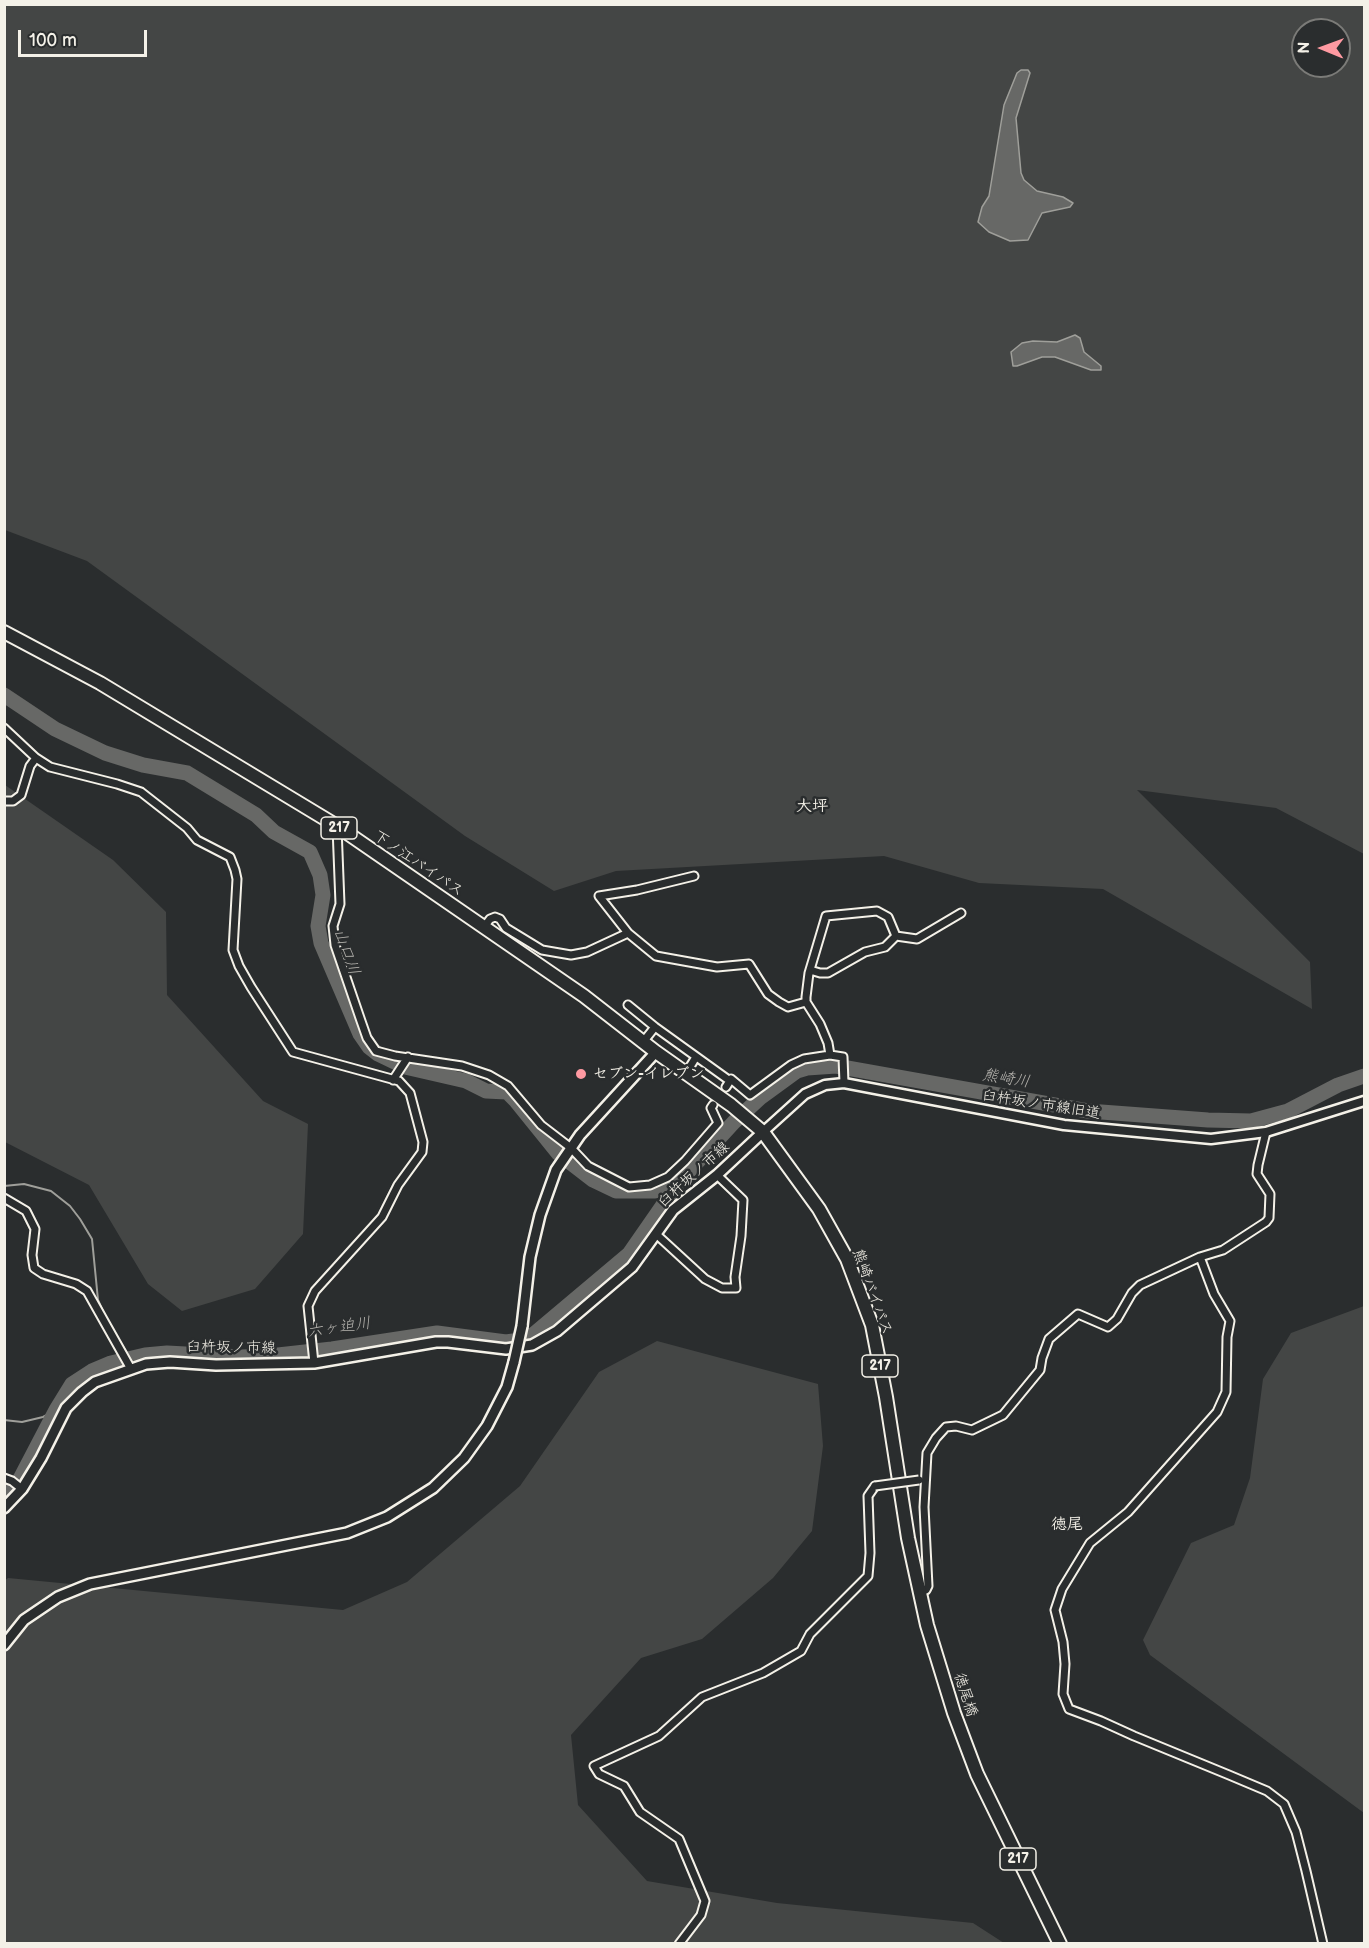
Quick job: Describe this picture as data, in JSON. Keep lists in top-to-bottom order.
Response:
{
  "streets": {
    "highway": [
      "217",
      "下ノ江バイパス",
      "熊崎バイパス",
      "徳尾橋"
    ],
    "main road": ["臼杵坂ノ市線"],
    "street": ["臼杵坂ノ市線旧道"]
  },
  "crossings": [
    ["下ノ江バイパス", "臼杵坂ノ市線旧道"],
    ["下ノ江バイパス", "臼杵坂ノ市線"],
    ["下ノ江バイパス", "熊崎バイパス"],
    ["臼杵坂ノ市線旧道", "臼杵坂ノ市線"],
    ["臼杵坂ノ市線旧道", "熊崎バイパス"],
    ["臼杵坂ノ市線", "熊崎バイパス"],
    ["熊崎バイパス", "徳尾橋"]
  ],
  "districts": ["大坪", "徳尾"],
  "water": ["山口川", "熊崎川", "六ヶ迫川"],
  "places": ["セブン-イレブン"],
  "scale_bar": "100 m",
  "north": "left"
}
